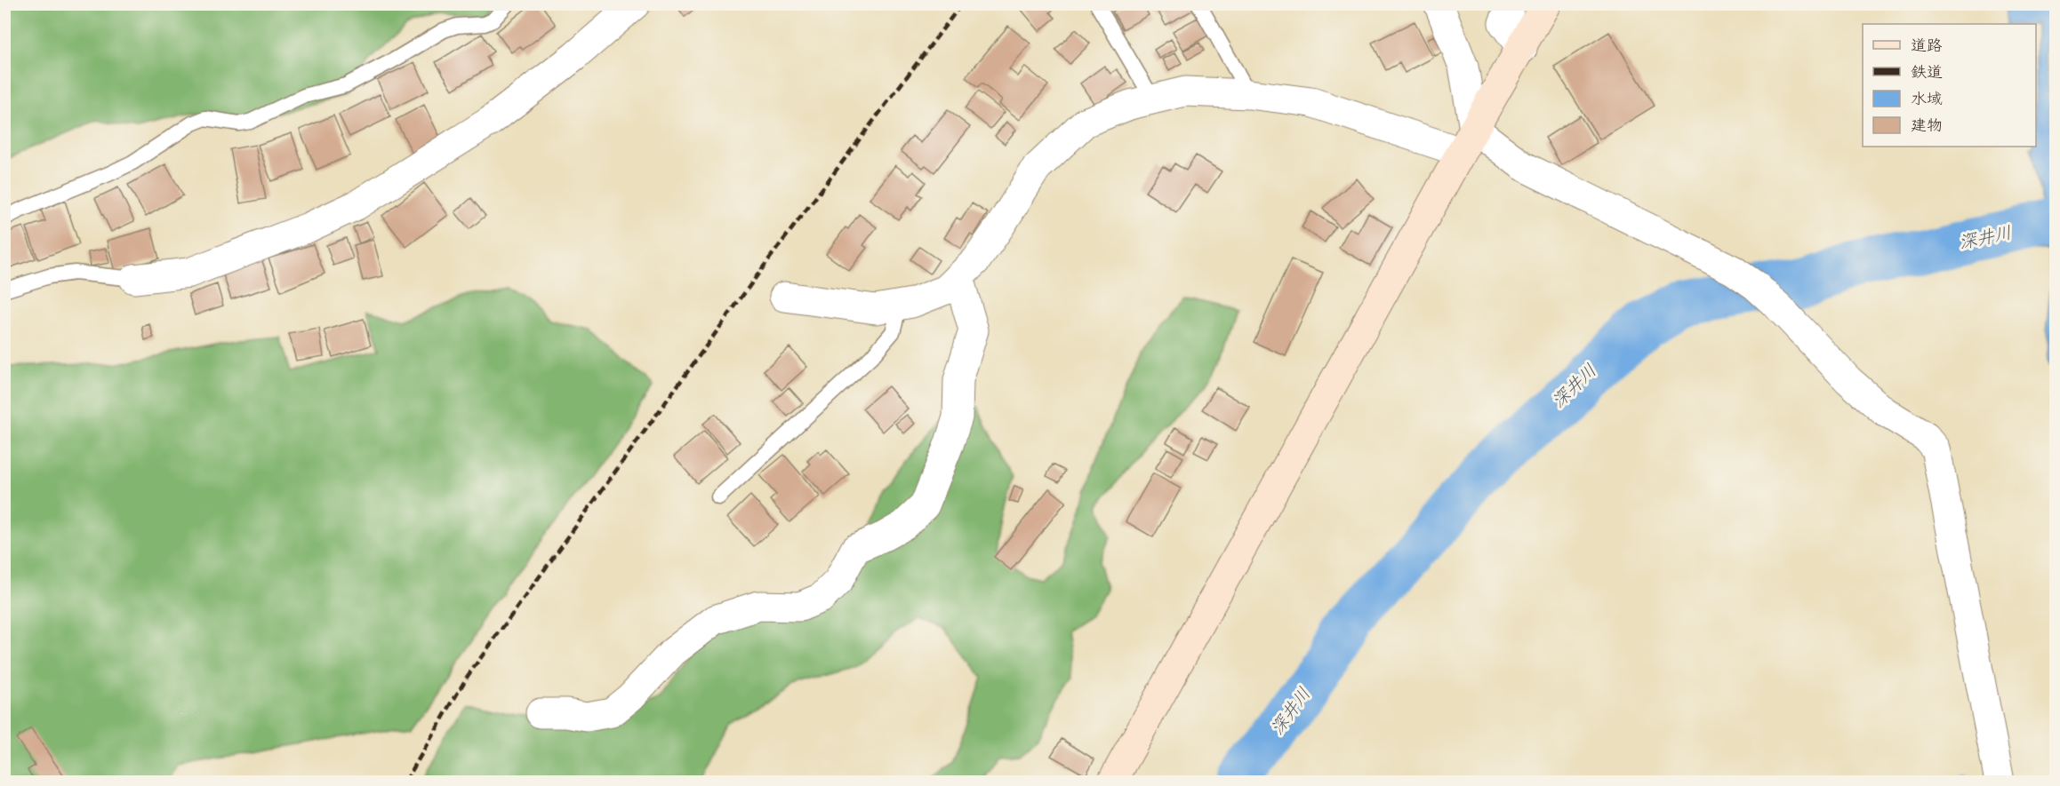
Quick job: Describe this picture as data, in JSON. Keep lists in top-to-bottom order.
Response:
{
  "water": ["深井川"],
  "legend": [
    "道路",
    "鉄道",
    "水域",
    "建物"
  ]
}
